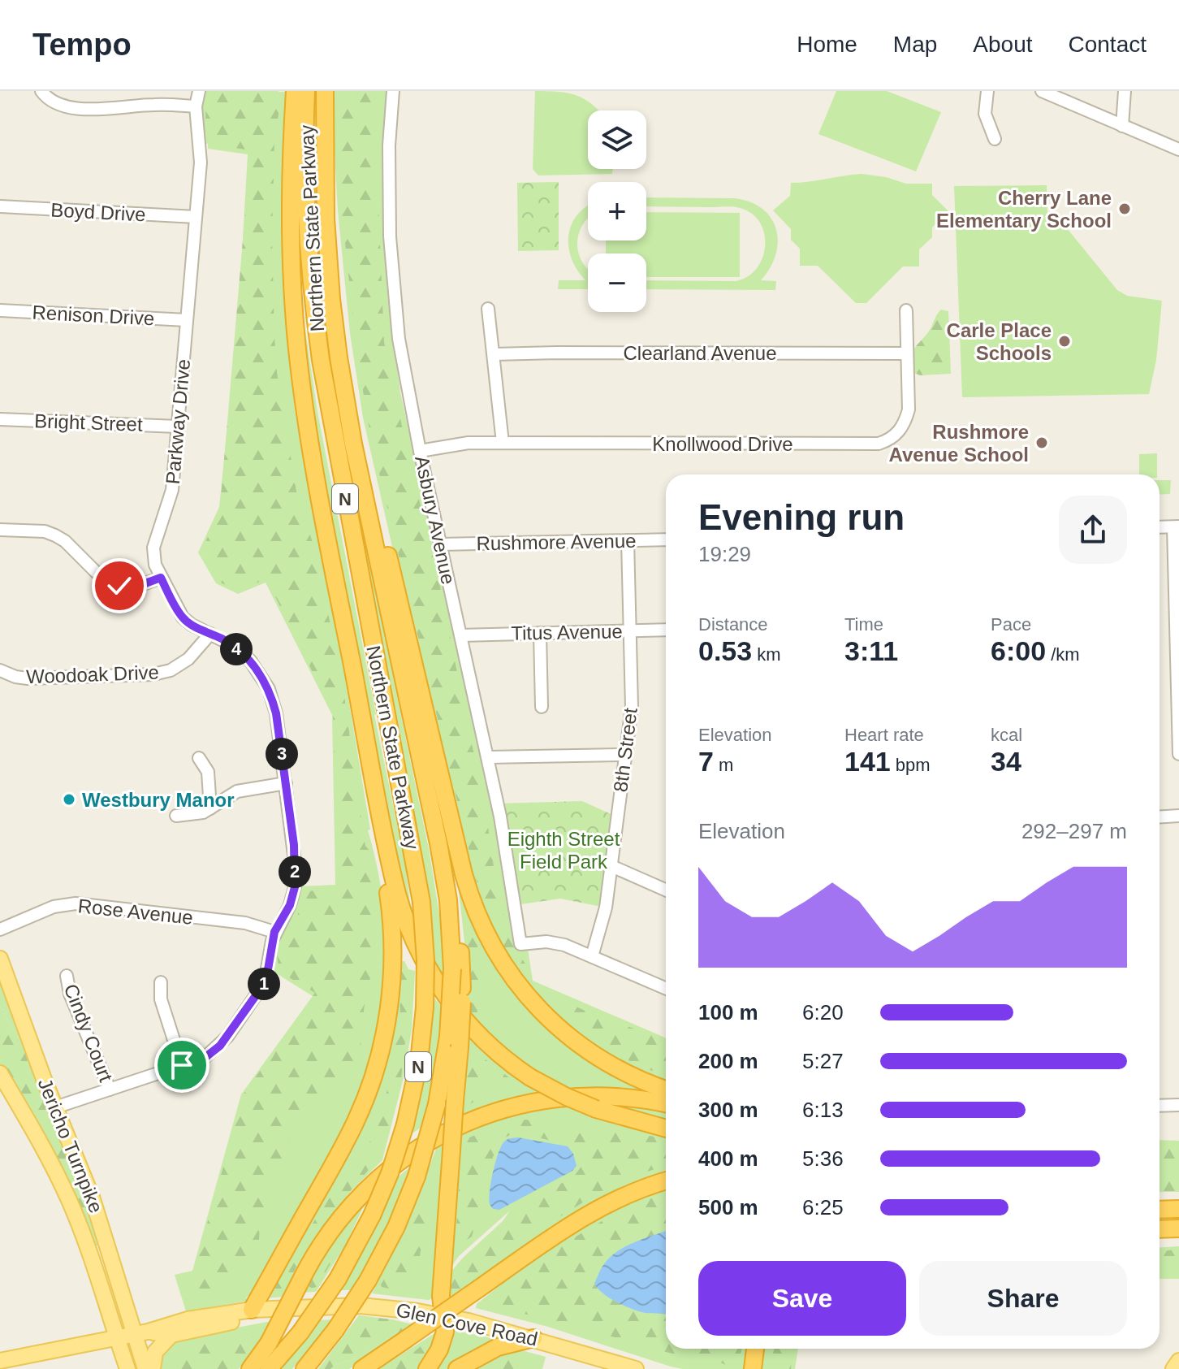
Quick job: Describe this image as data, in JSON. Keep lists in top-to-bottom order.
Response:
{
  "streets": {
    "highway": ["Northern State Parkway", "N"],
    "main road": ["Jericho Turnpike", "Glen Cove Road"],
    "street": [
      "Boyd Drive",
      "Renison Drive",
      "Clearland Avenue",
      "Parkway Drive",
      "Bright Street",
      "Knollwood Drive",
      "Asbury Avenue",
      "Rushmore Avenue",
      "Titus Avenue",
      "Woodoak Drive",
      "8th Street",
      "Rose Avenue",
      "Cindy Court"
    ]
  },
  "crossings": [
    ["Boyd Drive", "Parkway Drive"],
    ["Renison Drive", "Parkway Drive"],
    ["Clearland Avenue", "Knollwood Drive"],
    ["Parkway Drive", "Bright Street"],
    ["Parkway Drive", "Woodoak Drive"],
    ["Parkway Drive", "Rose Avenue"],
    ["Parkway Drive", "Cindy Court"],
    ["Parkway Drive", "Jericho Turnpike"],
    ["Knollwood Drive", "Asbury Avenue"],
    ["Asbury Avenue", "Rushmore Avenue"],
    ["Asbury Avenue", "Titus Avenue"],
    ["Asbury Avenue", "8th Street"],
    ["Rushmore Avenue", "8th Street"],
    ["Titus Avenue", "8th Street"],
    ["Jericho Turnpike", "Glen Cove Road"]
  ],
  "parks": ["Eighth Street Field Park"],
  "places": [
    "Cherry Lane Elementary School",
    "Carle Place Schools",
    "Rushmore Avenue School",
    "Westbury Manor"
  ],
  "page": {
    "header": "Tempo",
    "nav": [
      "Home",
      "Map",
      "About",
      "Contact"
    ],
    "map_buttons": ["+", "−"],
    "heading": ["Evening run", "19:29"],
    "stats": [
      ["Distance", "0.53 km"],
      ["Time", "3:11"],
      ["Pace", "6:00 /km"],
      ["Elevation", "7 m"],
      ["Heart rate", "141 bpm"],
      ["kcal", "34"]
    ],
    "pins": [
      "4",
      "3",
      "2",
      "1"
    ],
    "chart": ["Elevation", "292–297 m"],
    "list": [
      {
        "name": "100 m",
        "note": "6:20"
      },
      {
        "name": "200 m",
        "note": "5:27"
      },
      {
        "name": "300 m",
        "note": "6:13"
      },
      {
        "name": "400 m",
        "note": "5:36"
      },
      {
        "name": "500 m",
        "note": "6:25"
      }
    ],
    "buttons": ["Save", "Share"]
  }
}
